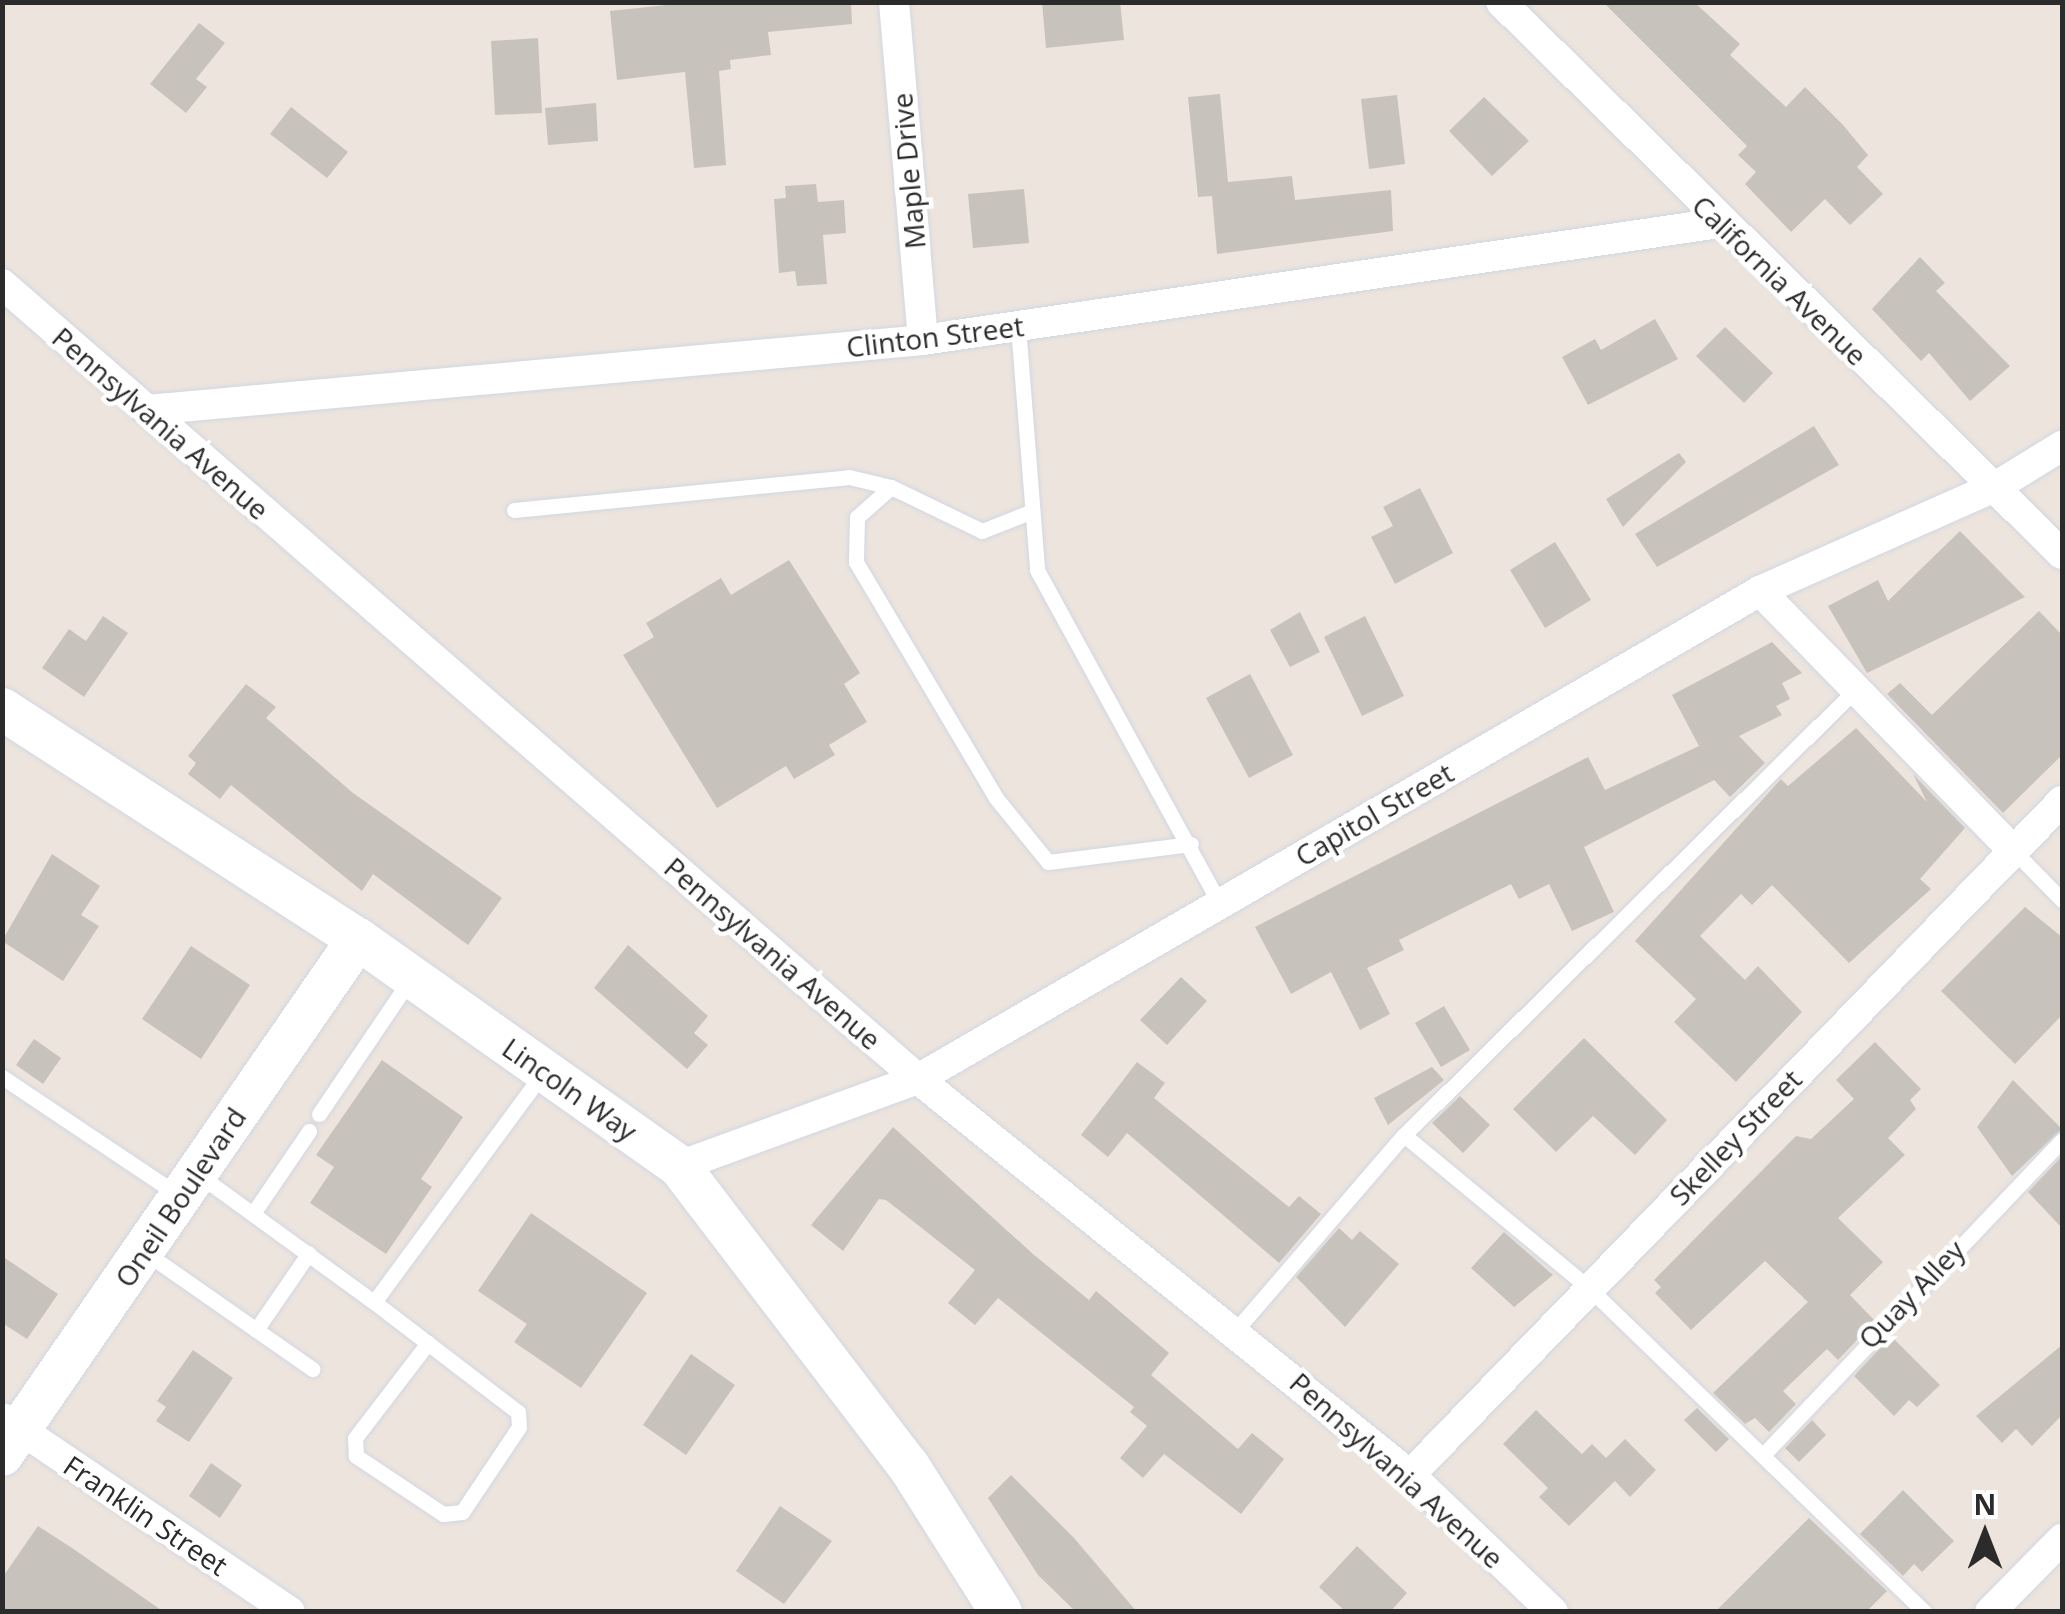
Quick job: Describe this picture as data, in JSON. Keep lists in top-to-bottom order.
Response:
{
  "streets": {
    "main road": ["Lincoln Way", "Oneil Boulevard"],
    "street": [
      "Maple Drive",
      "California Avenue",
      "Clinton Street",
      "Pennsylvania Avenue",
      "Capitol Street",
      "Skelley Street",
      "Franklin Street"
    ],
    "lane": ["Quay Alley"]
  },
  "crossings": [
    ["Maple Drive", "Clinton Street"],
    ["California Avenue", "Clinton Street"],
    ["California Avenue", "Capitol Street"],
    ["Clinton Street", "Pennsylvania Avenue"],
    ["Pennsylvania Avenue", "Capitol Street"],
    ["Pennsylvania Avenue", "Skelley Street"],
    ["Capitol Street", "Lincoln Way"],
    ["Lincoln Way", "Oneil Boulevard"],
    ["Oneil Boulevard", "Franklin Street"]
  ],
  "north": "top"
}
